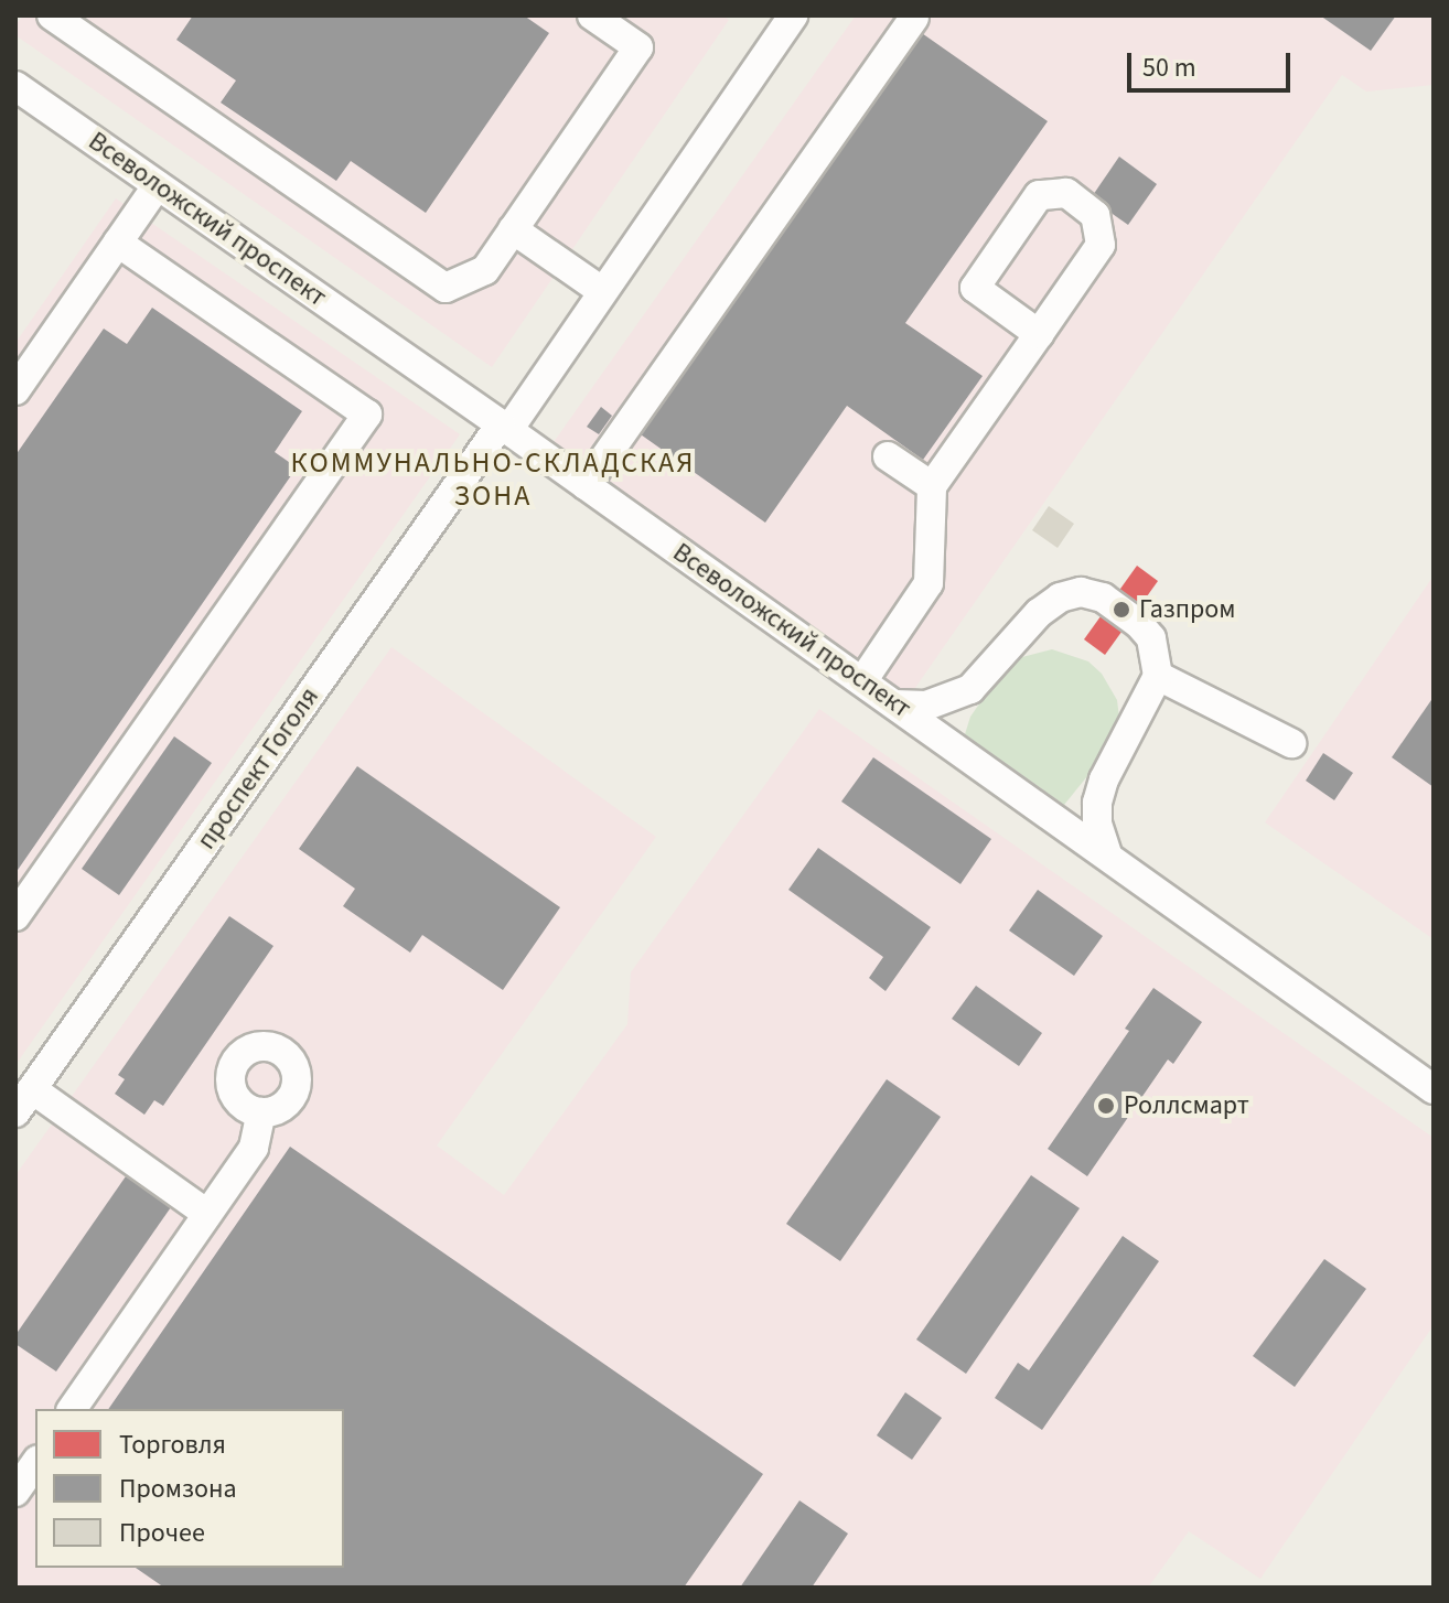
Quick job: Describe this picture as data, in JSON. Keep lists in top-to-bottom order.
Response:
{
  "streets": {
    "street": ["Всеволожский проспект", "проспект Гоголя"]
  },
  "crossings": [
    ["Всеволожский проспект", "проспект Гоголя"]
  ],
  "districts": ["КОММУНАЛЬНО-СКЛАДСКАЯ ЗОНА"],
  "places": ["Газпром", "Роллсмарт"],
  "legend": ["Торговля", "Промзона", "Прочее"],
  "scale_bar": "50 m"
}
